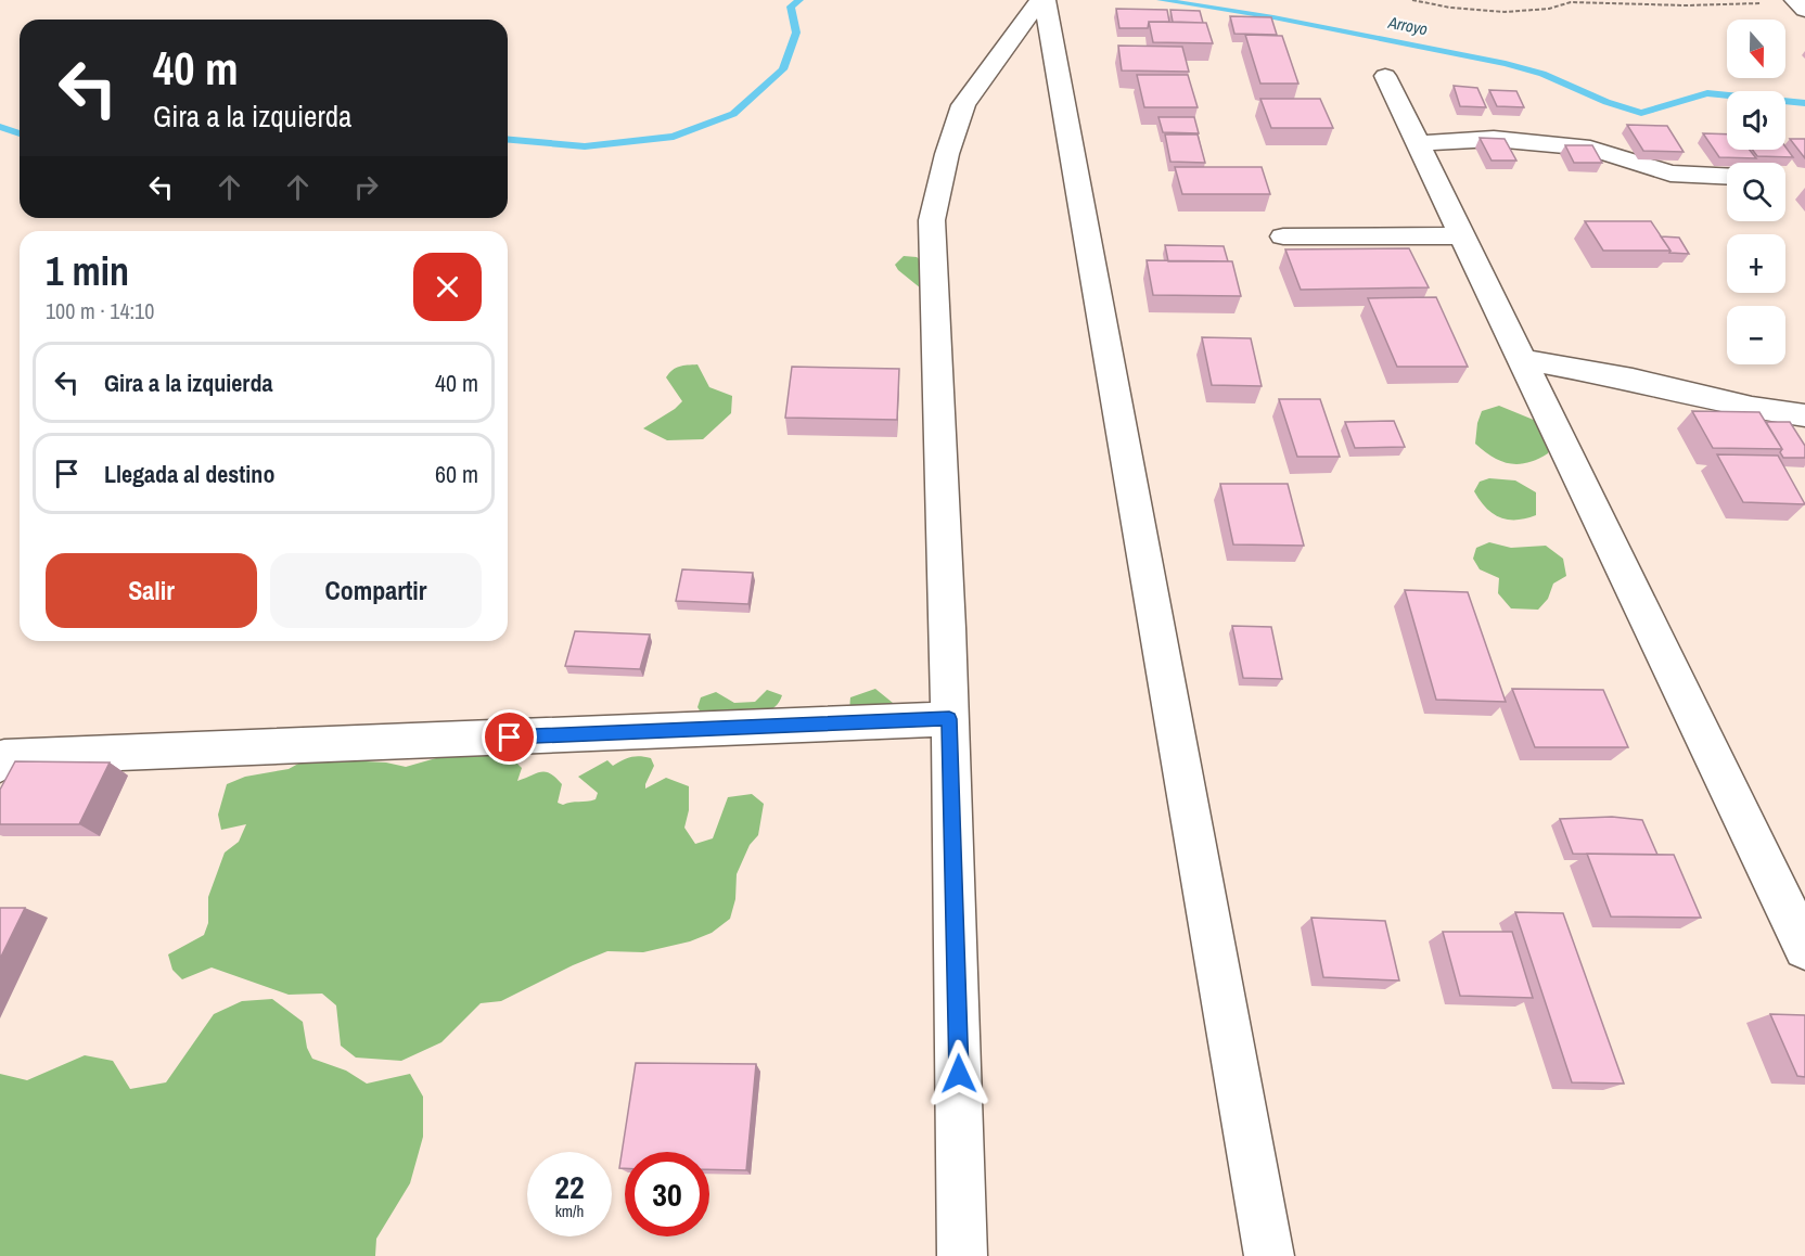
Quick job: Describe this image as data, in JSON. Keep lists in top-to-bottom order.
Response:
{
  "water": ["Arroyo"],
  "north": "bottom",
  "page": {
    "map_buttons": ["+", "−"],
    "turn": ["40 m", "Gira a la izquierda"],
    "heading": ["1 min", "100 m · 14:10"],
    "list": [
      {
        "name": "Gira a la izquierda",
        "value": "40 m"
      },
      {
        "name": "Llegada al destino",
        "value": "60 m"
      }
    ],
    "buttons": ["Salir", "Compartir"],
    "speed": "22 km/h",
    "limit": "30"
  }
}
